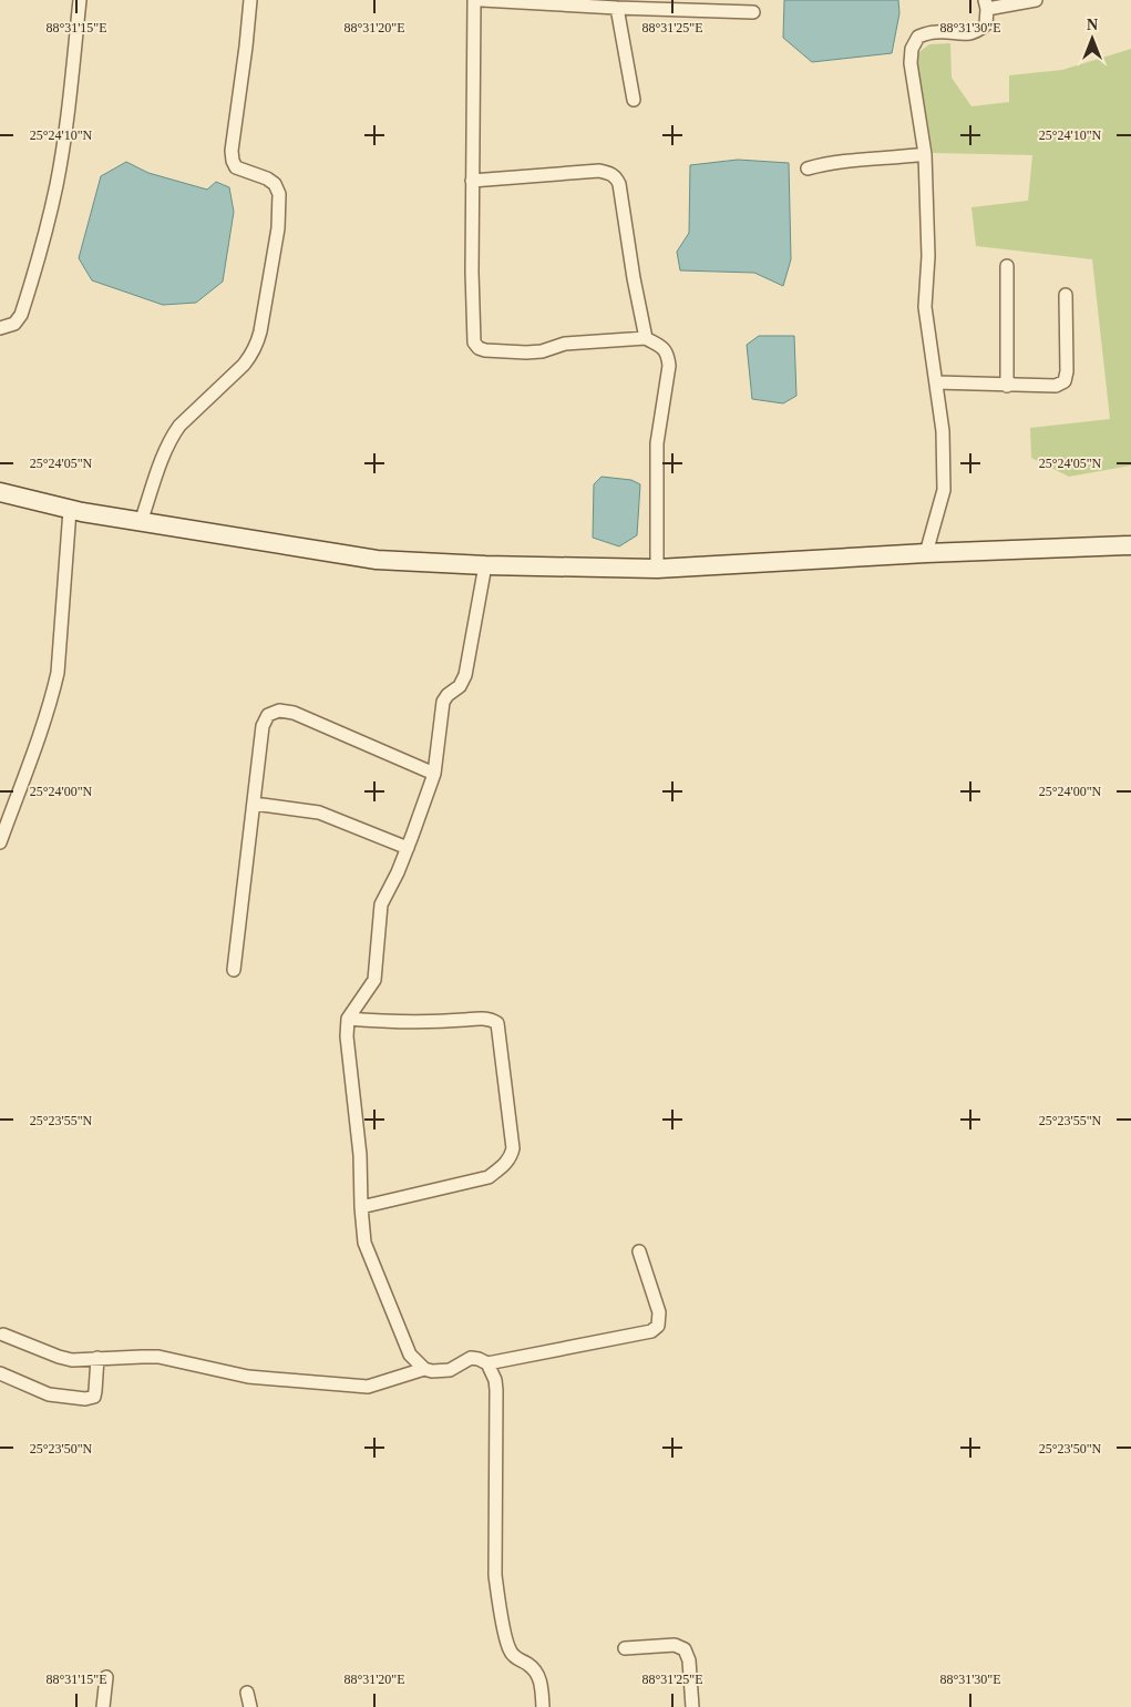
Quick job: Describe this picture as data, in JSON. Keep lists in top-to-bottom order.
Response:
{
  "north": "top",
  "coordinates": [
    "88°31'15\"E",
    "88°31'20\"E",
    "88°31'25\"E",
    "88°31'30\"E",
    "25°24'10\"N",
    "25°24'05\"N",
    "25°24'00\"N",
    "25°23'55\"N",
    "25°23'50\"N"
  ]
}
